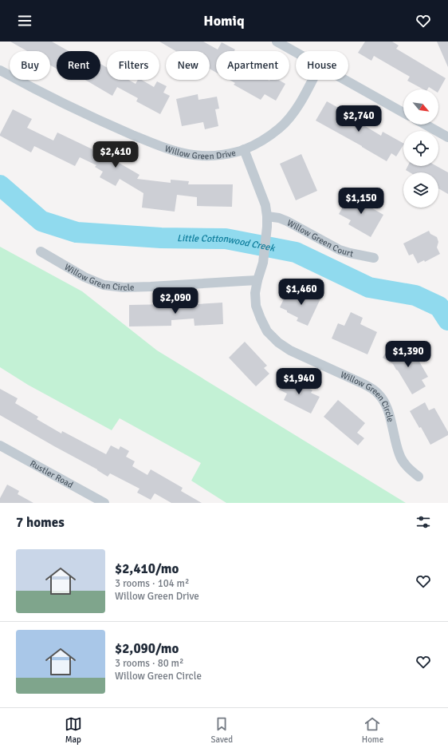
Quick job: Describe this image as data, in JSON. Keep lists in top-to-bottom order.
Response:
{
  "streets": {
    "street": [
      "Willow Green Drive",
      "Willow Green Court",
      "Willow Green Circle",
      "Rustler Road"
    ]
  },
  "crossings": [
    ["Willow Green Drive", "Willow Green Circle"],
    ["Willow Green Court", "Willow Green Circle"]
  ],
  "water": ["Little Cottonwood Creek"],
  "north": "bottom right",
  "page": {
    "header": "Homiq",
    "chip": [
      "Buy",
      "Rent",
      "Filters",
      "New",
      "Apartment",
      "House"
    ],
    "price": [
      "$2,740",
      "$2,410",
      "$1,150",
      "$1,460",
      "$2,090",
      "$1,390",
      "$1,940"
    ],
    "heading": "7 homes",
    "list": [
      {
        "name": "$2,410/mo",
        "note": "3 rooms · 104 m² · Willow Green Drive"
      },
      {
        "name": "$2,090/mo",
        "note": "3 rooms · 80 m² · Willow Green Circle"
      }
    ],
    "tabs": ["Map", "Saved", "Home"]
  }
}
